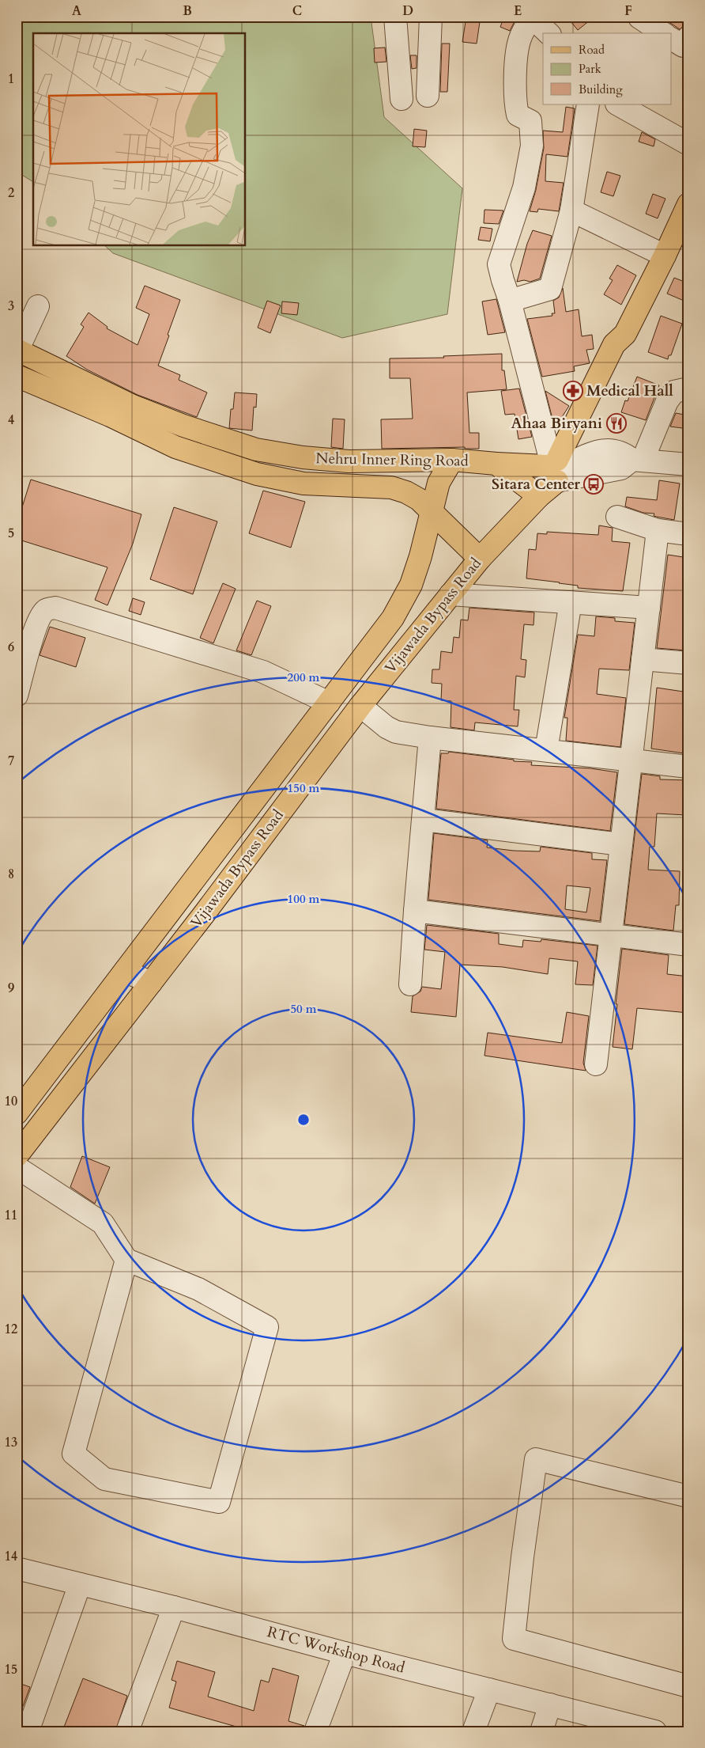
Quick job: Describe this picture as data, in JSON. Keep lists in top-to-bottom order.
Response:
{
  "streets": {
    "main road": ["Nehru Inner Ring Road", "Vijawada Bypass Road"],
    "street": ["RTC Workshop Road"]
  },
  "crossings": [
    ["Nehru Inner Ring Road", "Vijawada Bypass Road"]
  ],
  "places": {
    "pharmacy": ["Medical Hall"],
    "restaurant": ["Ahaa Biryani"],
    "bus stop": ["Sitara Center"]
  },
  "legend": ["Road", "Park", "Building"],
  "grid": {
    "columns": [
      "A",
      "B",
      "C",
      "D",
      "E",
      "F"
    ],
    "rows": [
      "1",
      "2",
      "3",
      "4",
      "5",
      "6",
      "7",
      "8",
      "9",
      "10",
      "11",
      "12",
      "13",
      "14",
      "15"
    ]
  },
  "rings": [
    "200 m",
    "150 m",
    "100 m",
    "50 m"
  ]
}
